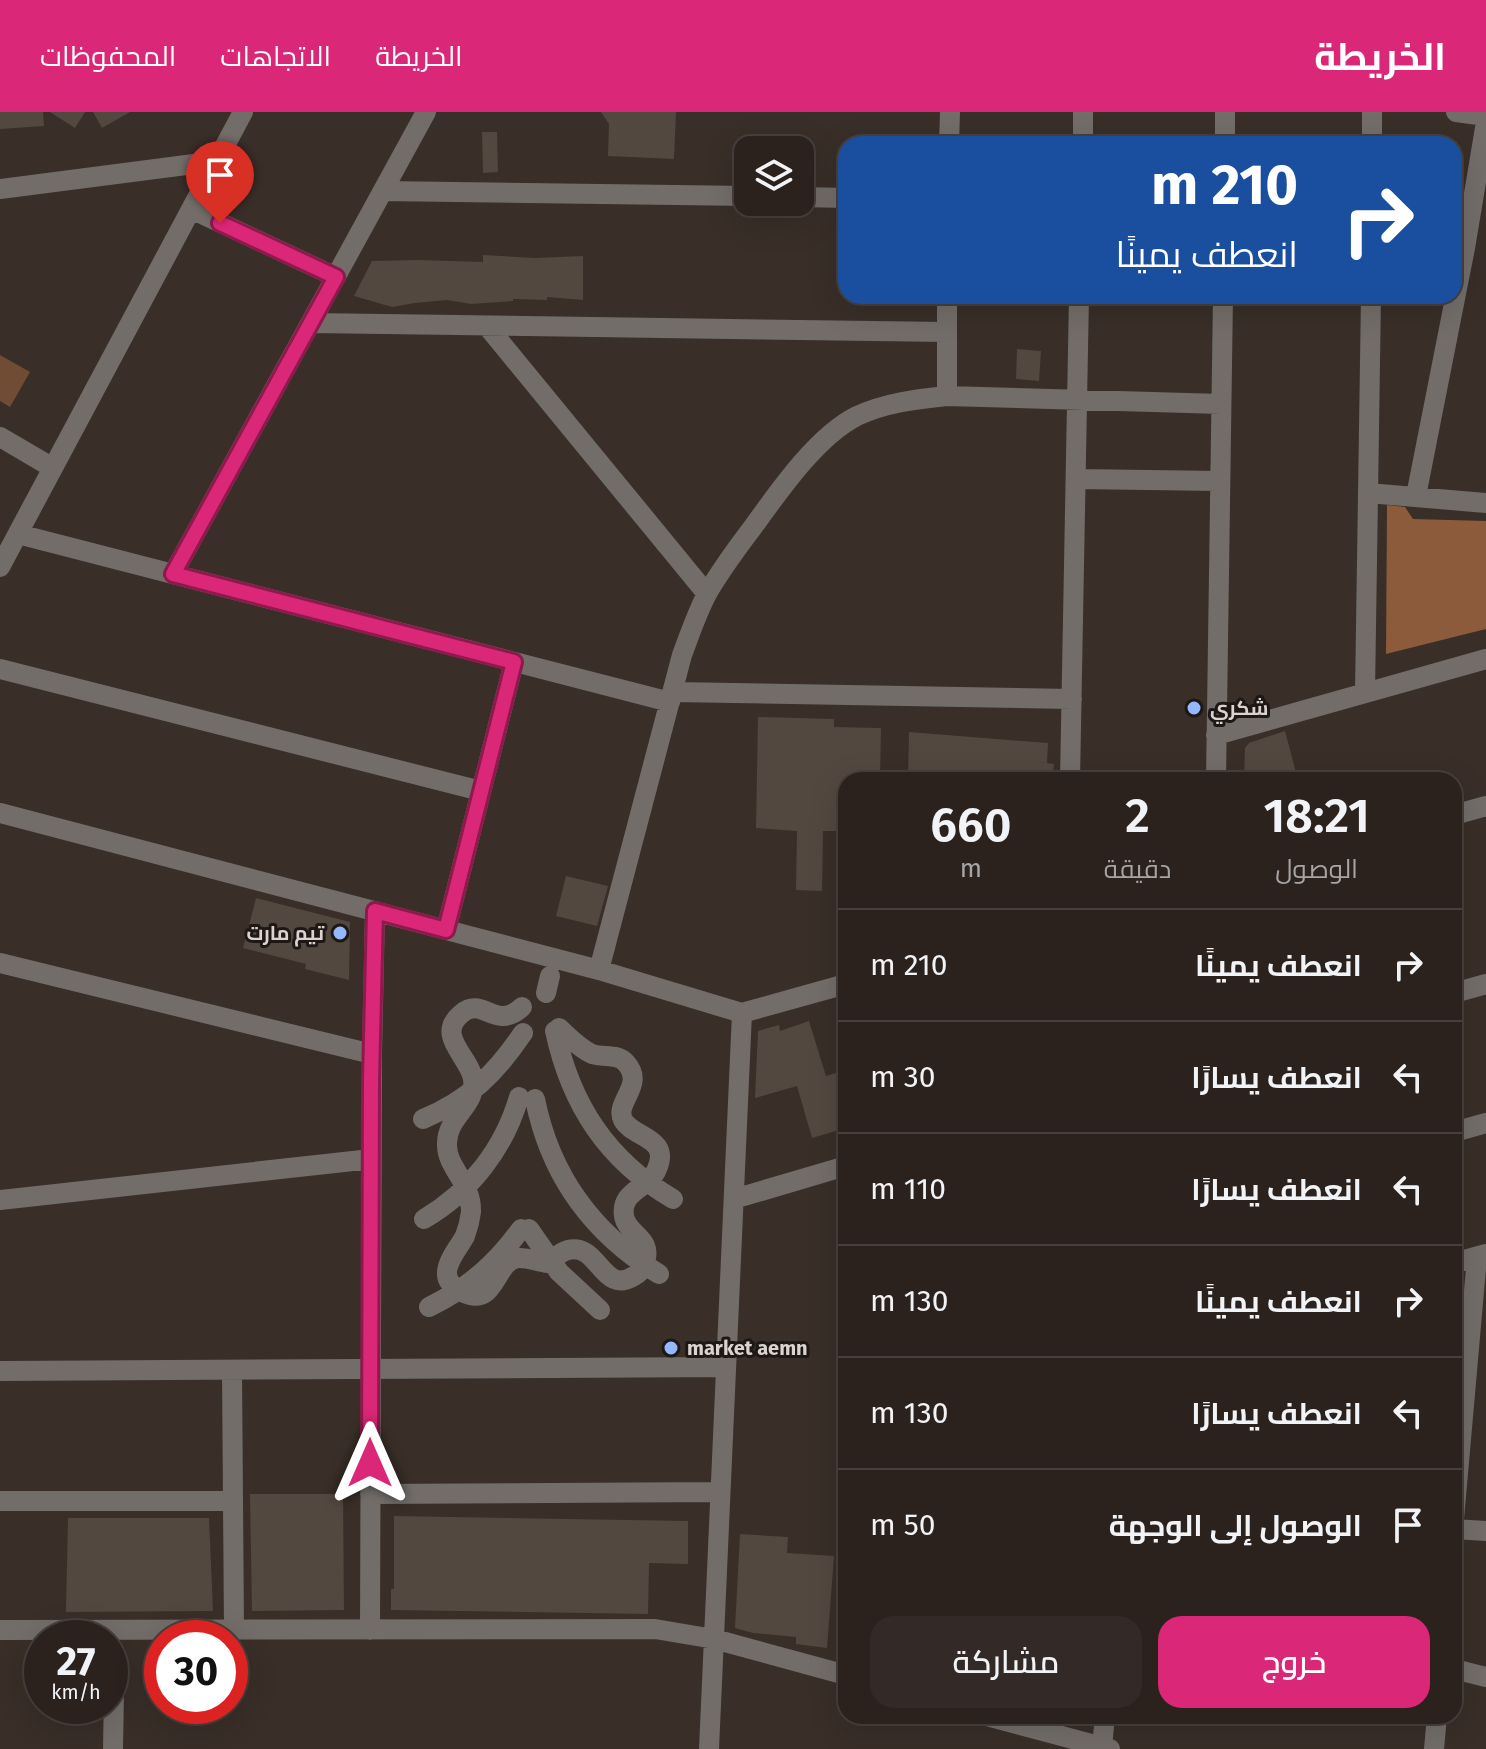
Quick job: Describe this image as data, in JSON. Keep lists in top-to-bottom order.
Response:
{
  "places": ["شكري", "تیم مارت", "market aemn"],
  "page": {
    "header": "الخريطة",
    "nav": ["الخريطة", "الاتجاهات", "المحفوظات"],
    "turn": ["210 m", "انعطف يمينًا"],
    "eta": [
      "18:21",
      "الوصول",
      "2",
      "دقيقة",
      "660",
      "m"
    ],
    "list": [
      {
        "name": "انعطف يمينًا",
        "value": "210 m"
      },
      {
        "name": "انعطف يسارًا",
        "value": "30 m"
      },
      {
        "name": "انعطف يسارًا",
        "value": "110 m"
      },
      {
        "name": "انعطف يمينًا",
        "value": "130 m"
      },
      {
        "name": "انعطف يسارًا",
        "value": "130 m"
      },
      {
        "name": "الوصول إلى الوجهة",
        "value": "50 m"
      }
    ],
    "buttons": ["خروج", "مشاركة"],
    "speed": "27 km/h",
    "limit": "30"
  }
}
